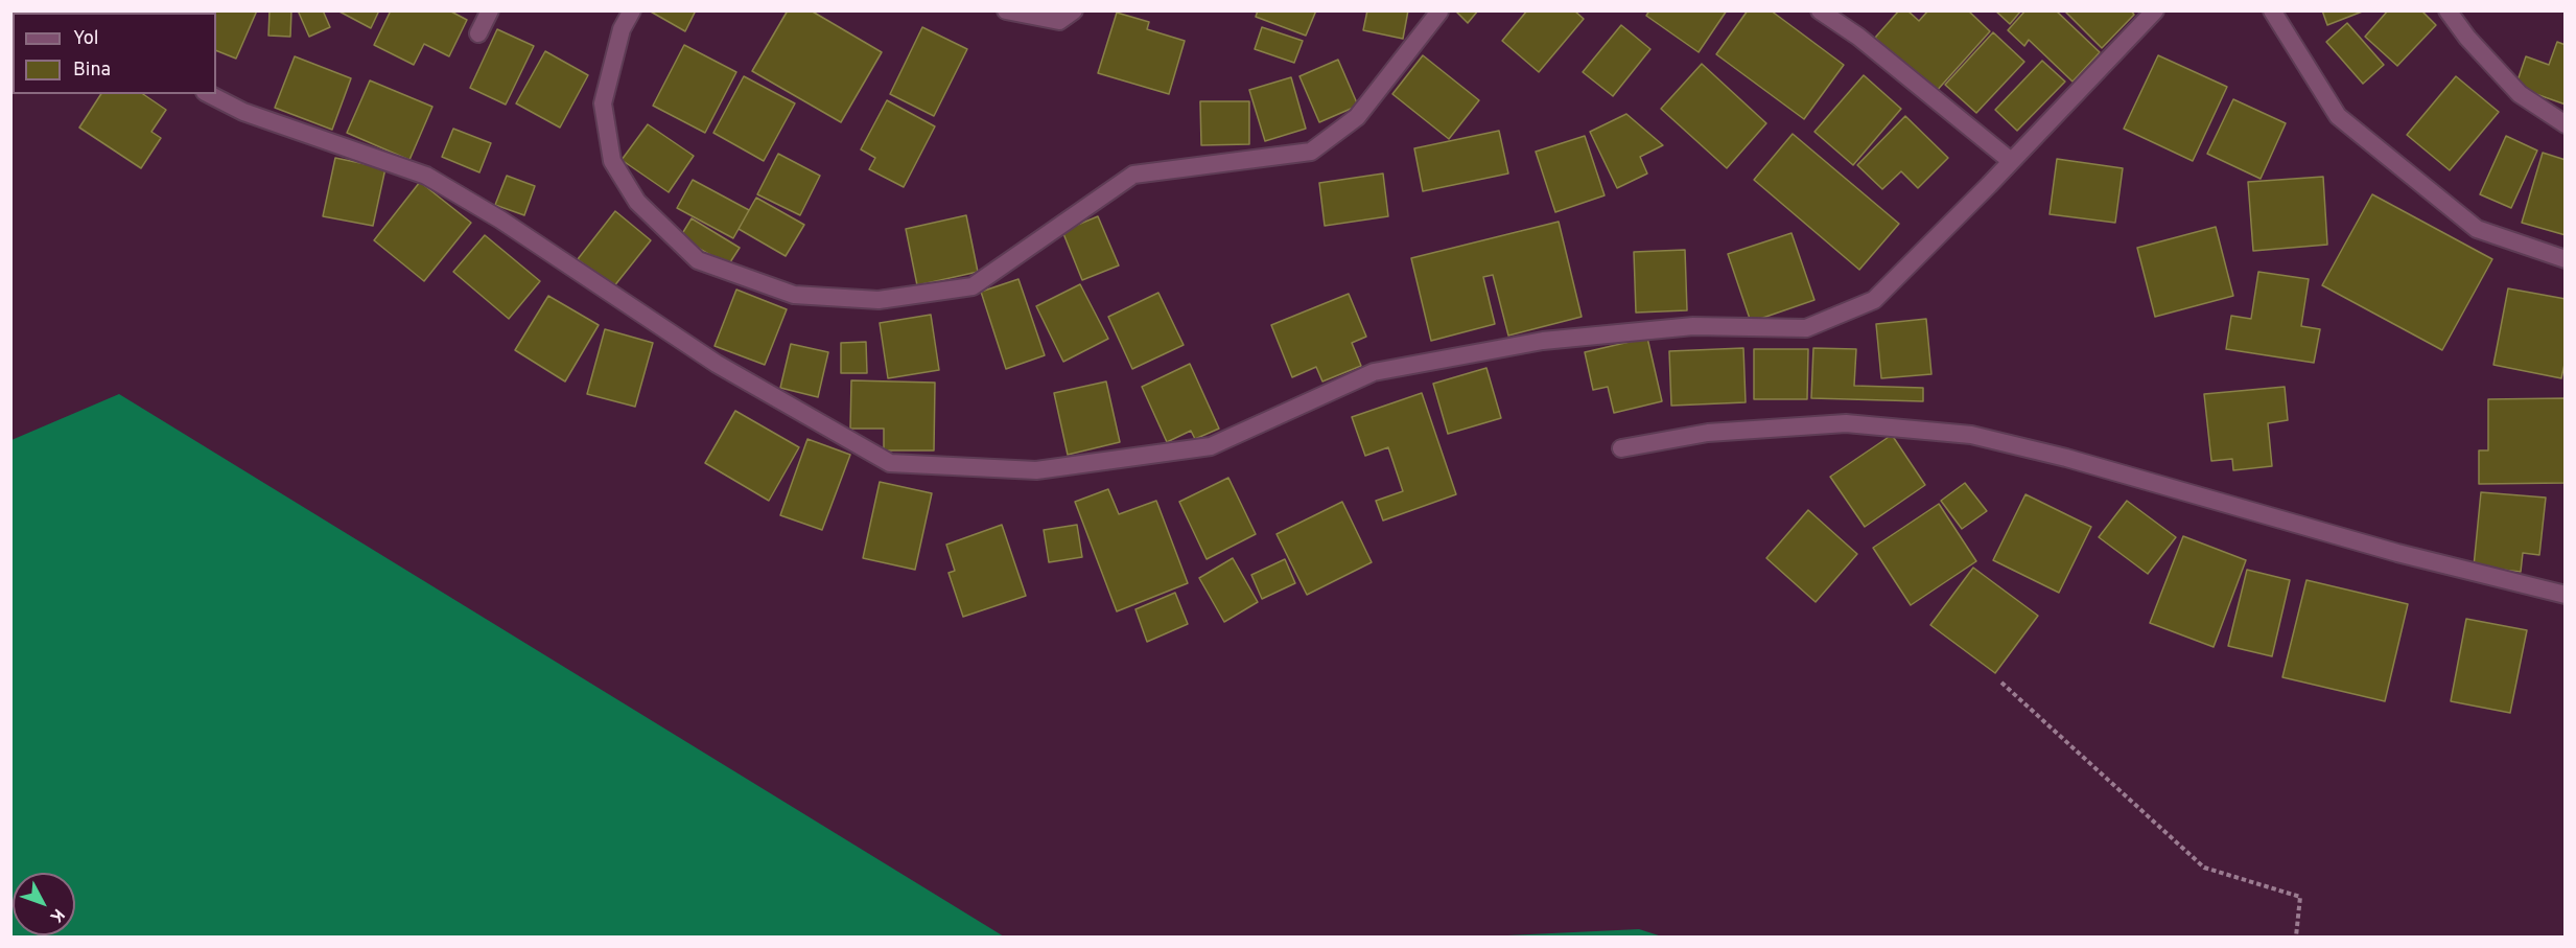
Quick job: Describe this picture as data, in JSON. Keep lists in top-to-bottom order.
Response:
{
  "legend": ["Yol", "Bina"],
  "north": "bottom right"
}
